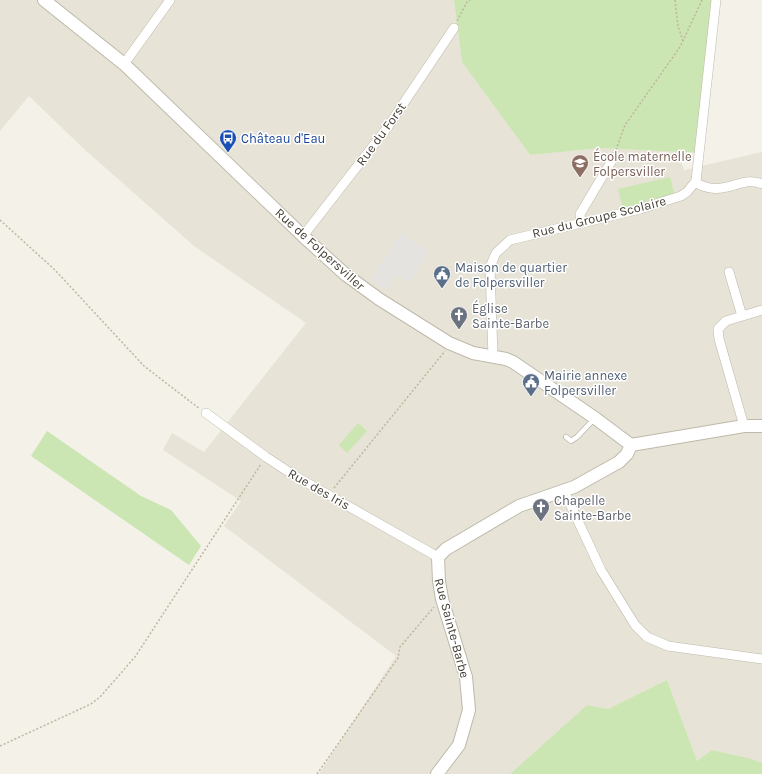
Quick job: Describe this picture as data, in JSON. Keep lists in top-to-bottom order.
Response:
{
  "streets": {
    "street": [
      "Rue du Forst",
      "Rue du Groupe Scolaire",
      "Rue de Folpersviller",
      "Rue des Iris",
      "Rue Sainte-Barbe"
    ]
  },
  "crossings": [
    ["Rue du Forst", "Rue de Folpersviller"],
    ["Rue du Groupe Scolaire", "Rue de Folpersviller"],
    ["Rue des Iris", "Rue Sainte-Barbe"]
  ],
  "places": {
    "bus stop": ["Château d'Eau"],
    "school or university": ["École maternelle Folpersviller"],
    "public building": ["Maison de quartier de Folpersviller", "Mairie annexe Folpersviller"],
    "church": ["Église Sainte-Barbe", "Chapelle Sainte-Barbe"]
  }
}
